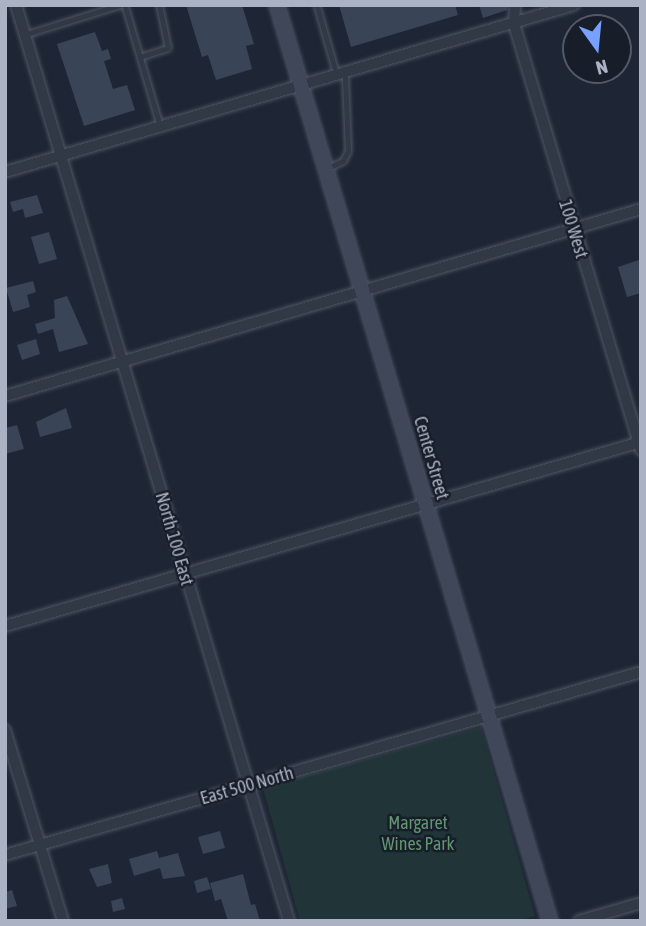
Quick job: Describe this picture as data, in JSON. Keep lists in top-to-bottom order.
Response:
{
  "streets": {
    "street": [
      "100 West",
      "Center Street",
      "North 100 East",
      "East 500 North"
    ]
  },
  "crossings": [
    ["Center Street", "East 500 North"],
    ["North 100 East", "East 500 North"]
  ],
  "parks": ["Margaret Wines Park"],
  "north": "bottom"
}
